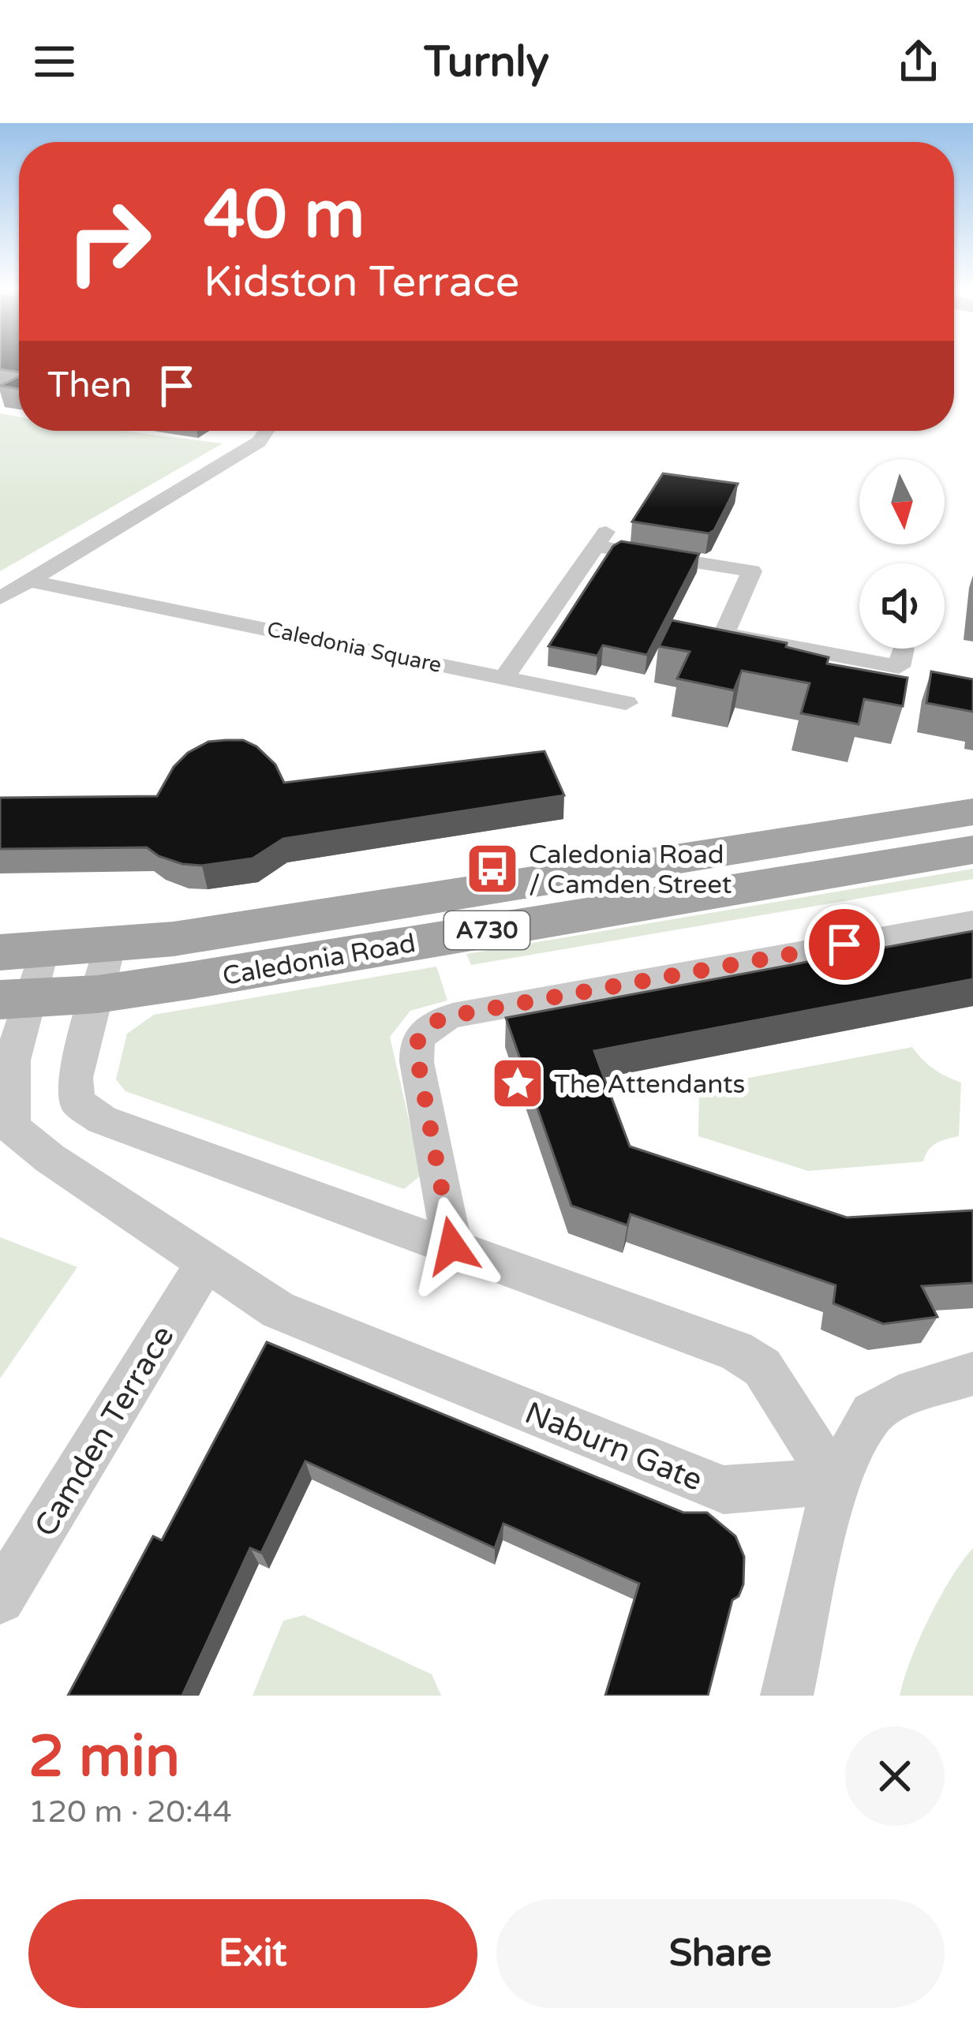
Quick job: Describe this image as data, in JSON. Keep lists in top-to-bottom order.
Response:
{
  "streets": {
    "main road": ["A730", "Caledonia Road"],
    "street": ["Caledonia Square", "Camden Terrace", "Naburn Gate"]
  },
  "crossings": [
    ["Caledonia Road", "Naburn Gate"],
    ["Camden Terrace", "Naburn Gate"]
  ],
  "places": {
    "bus stop": ["Caledonia Road / Camden Street"],
    "place": ["The Attendants"]
  },
  "north": "bottom",
  "page": {
    "header": "Turnly",
    "turn": ["40 m", "Kidston Terrace"],
    "then": "Then",
    "heading": ["2 min", "120 m · 20:44"],
    "buttons": ["Exit", "Share"]
  }
}
